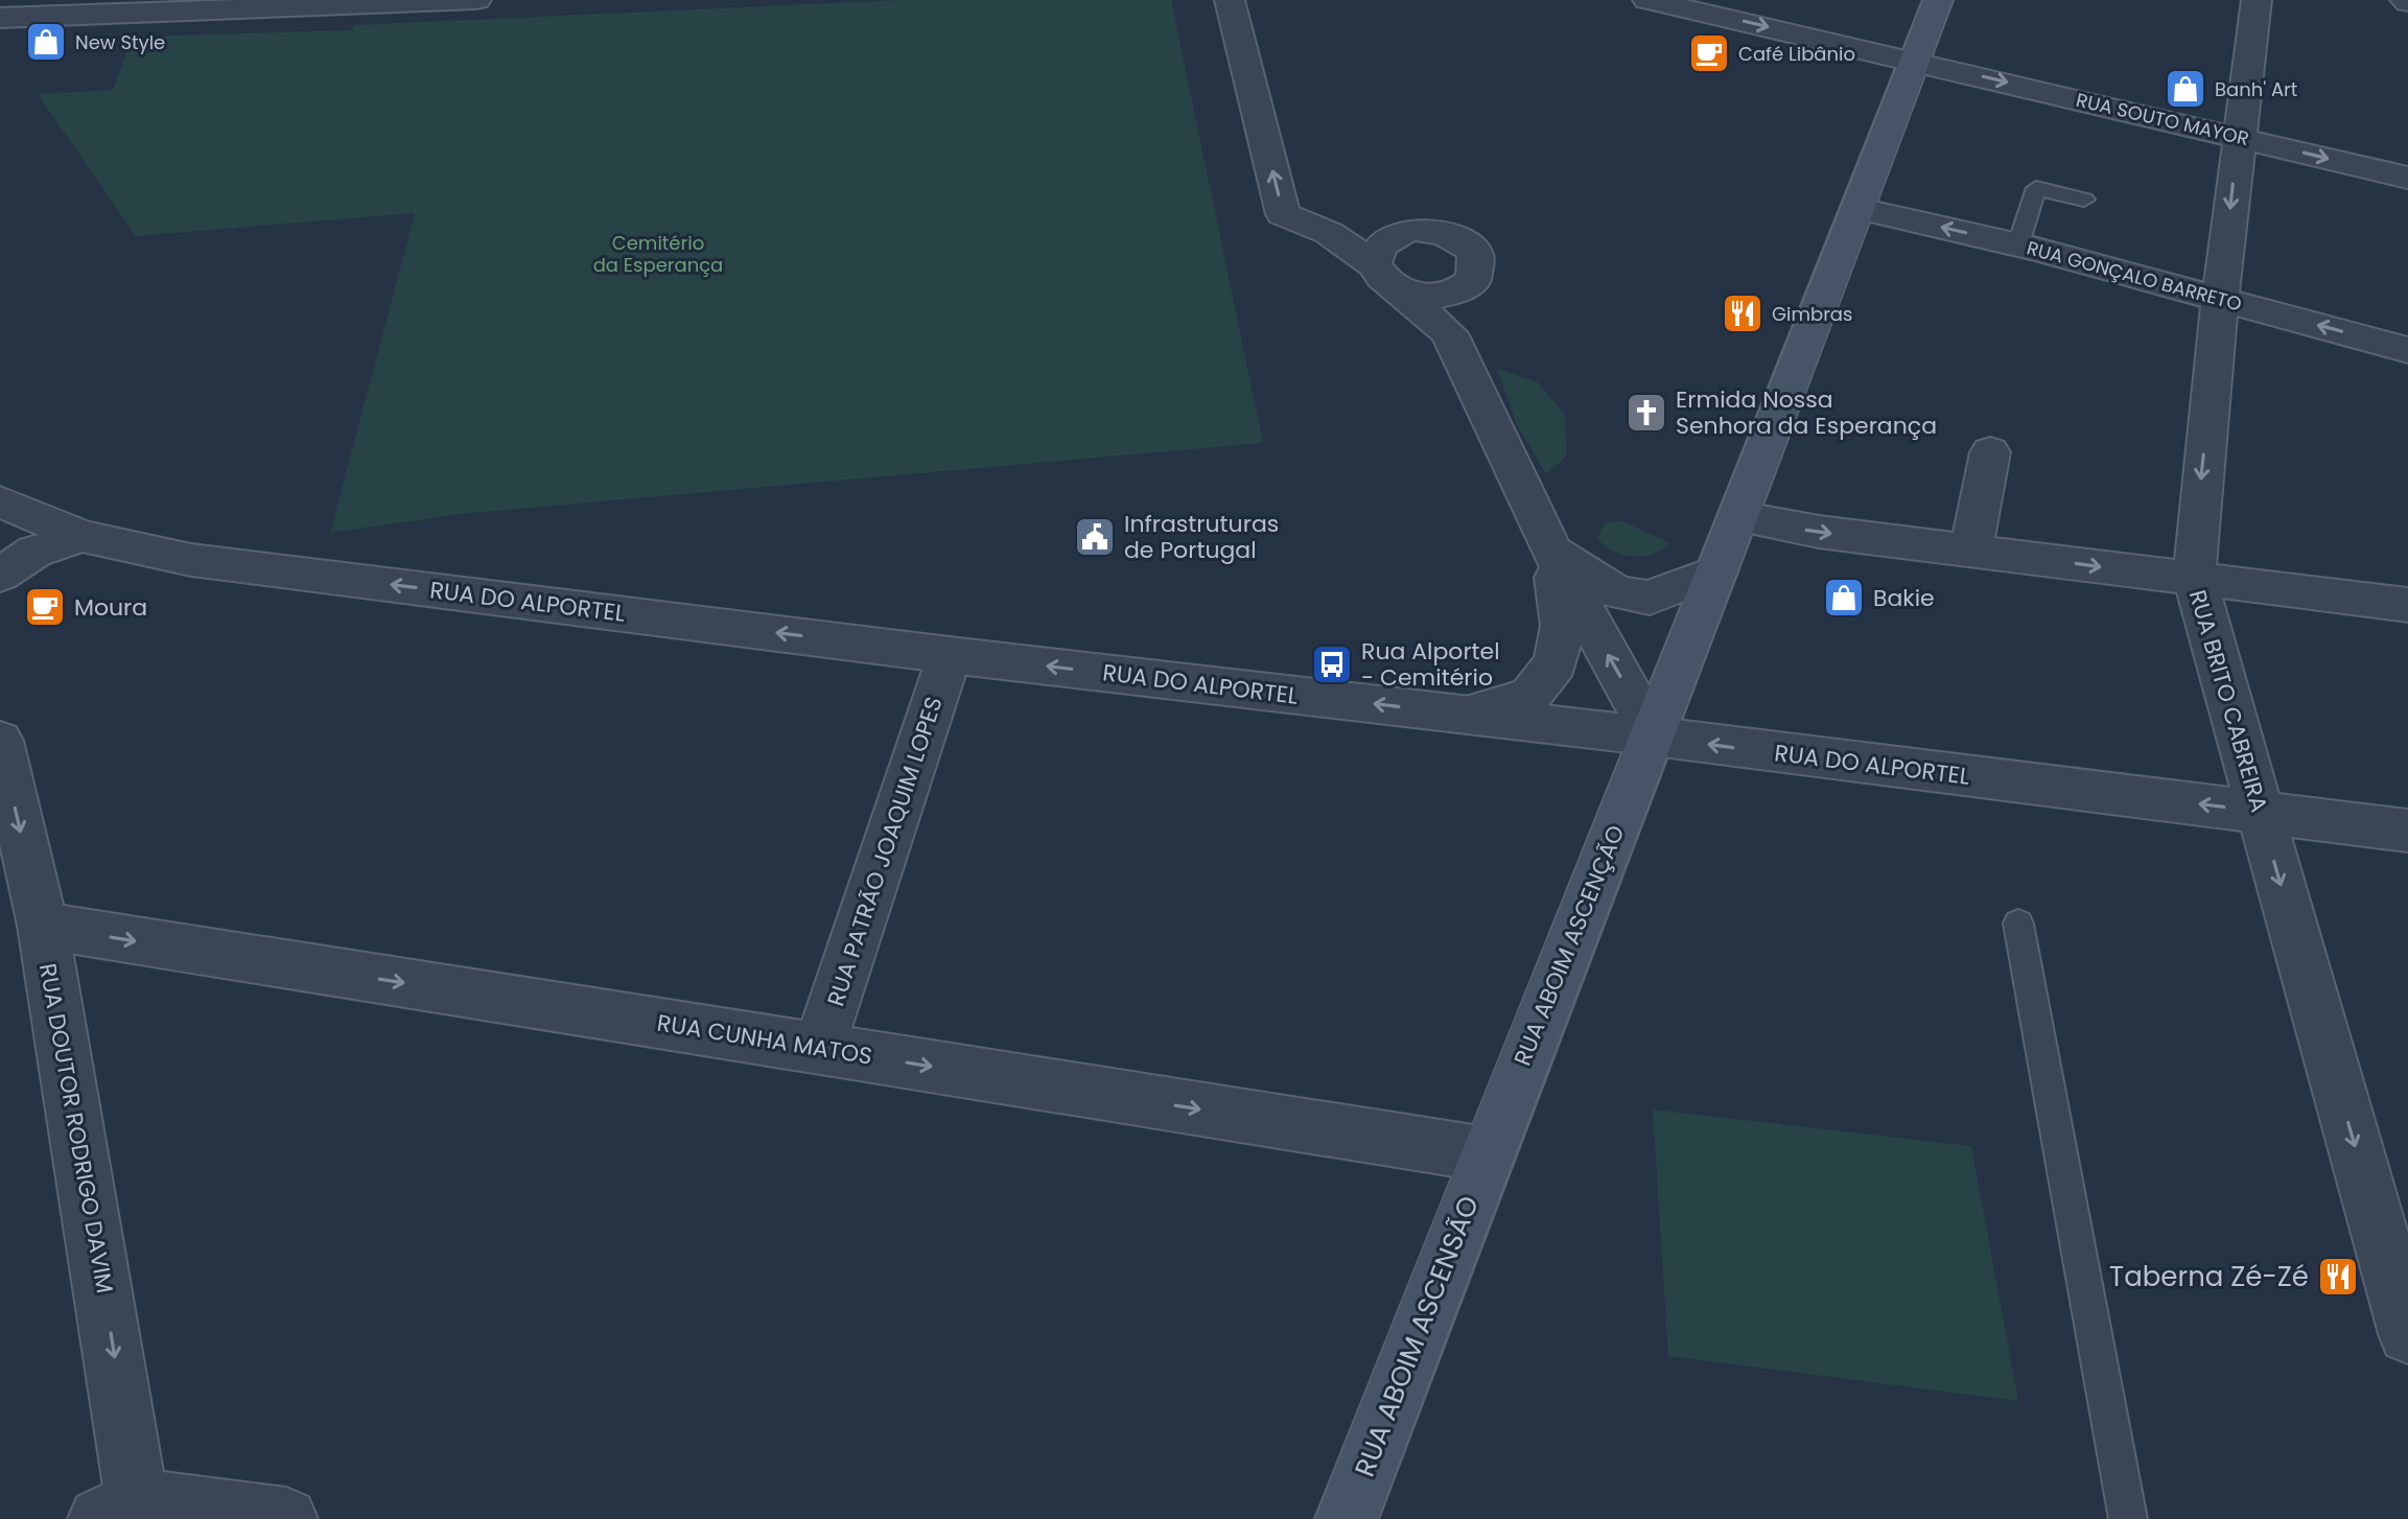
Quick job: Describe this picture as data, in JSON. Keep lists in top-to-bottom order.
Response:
{
  "streets": {
    "main road": ["RUA ABOIM ASCENÇÃO", "RUA ABOIM ASCENSÃO"],
    "street": [
      "RUA SOUTO MAYOR",
      "RUA GONÇALO BARRETO",
      "RUA DO ALPORTEL",
      "RUA BRITO CABREIRA",
      "RUA PATRÃO JOAQUIM LOPES",
      "RUA CUNHA MATOS",
      "RUA DOUTOR RODRIGO DAVIM"
    ]
  },
  "crossings": [
    ["RUA SOUTO MAYOR", "RUA BRITO CABREIRA"],
    ["RUA SOUTO MAYOR", "RUA ABOIM ASCENÇÃO"],
    ["RUA GONÇALO BARRETO", "RUA BRITO CABREIRA"],
    ["RUA GONÇALO BARRETO", "RUA ABOIM ASCENÇÃO"],
    ["RUA DO ALPORTEL", "RUA BRITO CABREIRA"],
    ["RUA DO ALPORTEL", "RUA PATRÃO JOAQUIM LOPES"],
    ["RUA DO ALPORTEL", "RUA ABOIM ASCENÇÃO"],
    ["RUA PATRÃO JOAQUIM LOPES", "RUA CUNHA MATOS"],
    ["RUA ABOIM ASCENÇÃO", "RUA CUNHA MATOS"],
    ["RUA ABOIM ASCENÇÃO", "RUA ABOIM ASCENSÃO"],
    ["RUA CUNHA MATOS", "RUA DOUTOR RODRIGO DAVIM"],
    ["RUA CUNHA MATOS", "RUA ABOIM ASCENSÃO"]
  ],
  "one_way": [
    "RUA SOUTO MAYOR",
    "RUA DO ALPORTEL",
    "RUA BRITO CABREIRA",
    "RUA CUNHA MATOS",
    "RUA DOUTOR RODRIGO DAVIM"
  ],
  "parks": ["Cemitério da Esperança"],
  "places": {
    "shop": ["New Style", "Banh' Art", "Bakie"],
    "cafe": ["Café Libânio", "Moura"],
    "restaurant": ["Gimbras", "Taberna Zé-Zé"],
    "church": ["Ermida Nossa Senhora da Esperança"],
    "public building": ["Infrastruturas de Portugal"],
    "bus stop": ["Rua Alportel - Cemitério"]
  }
}
